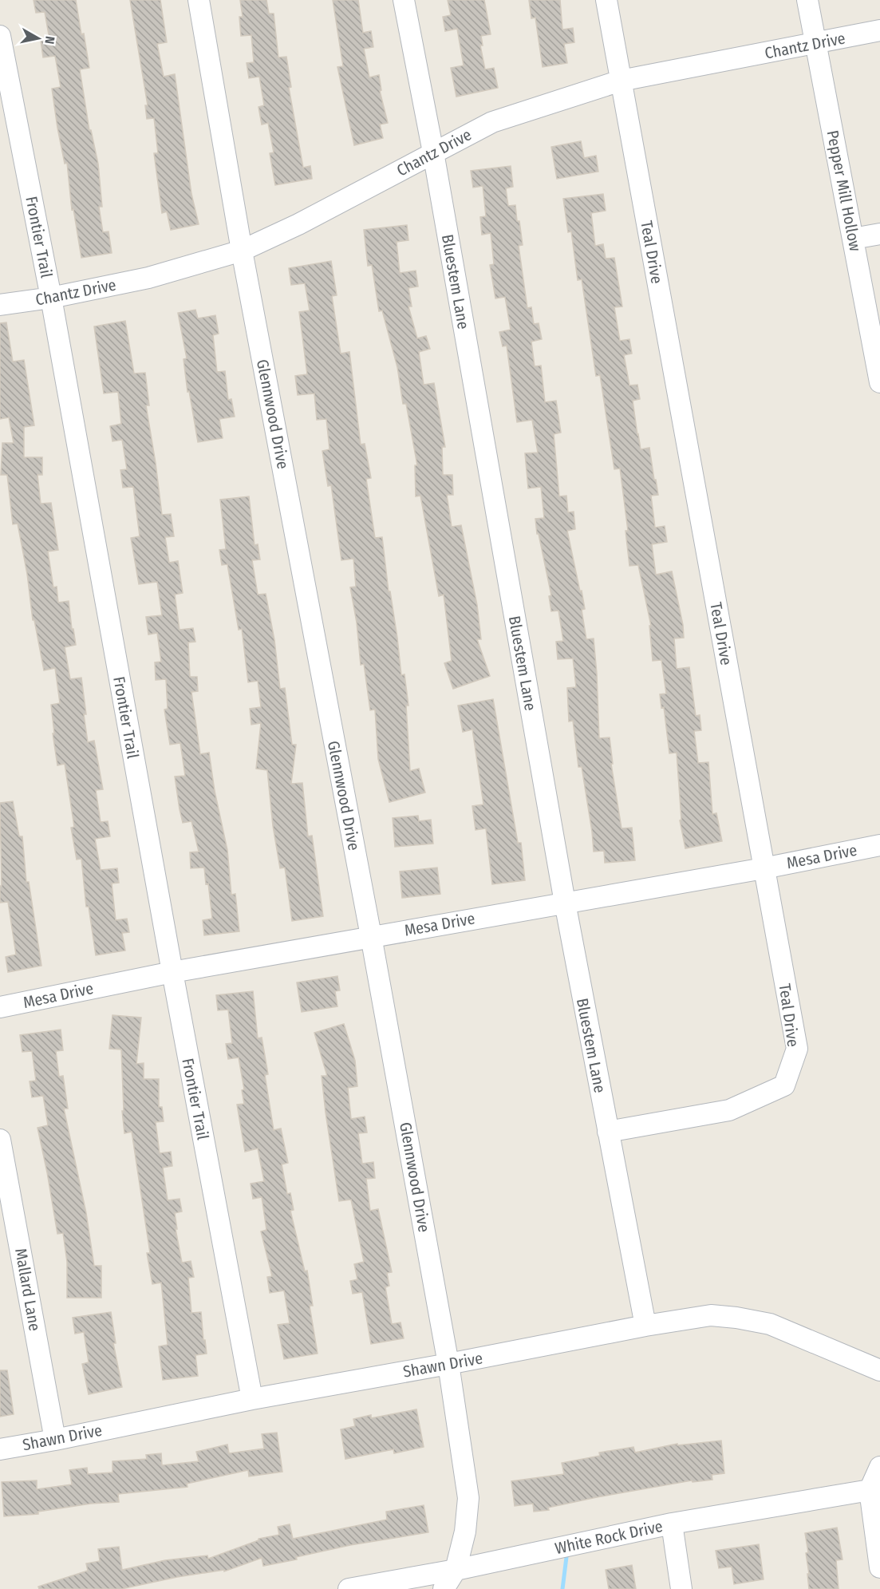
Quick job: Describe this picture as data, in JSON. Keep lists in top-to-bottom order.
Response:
{
  "streets": {
    "street": [
      "Chantz Drive",
      "Pepper Mill Hollow",
      "Frontier Trail",
      "Teal Drive",
      "Bluestem Lane",
      "Glennwood Drive",
      "Mesa Drive",
      "Mallard Lane",
      "Shawn Drive",
      "White Rock Drive"
    ]
  },
  "crossings": [
    ["Chantz Drive", "Pepper Mill Hollow"],
    ["Chantz Drive", "Frontier Trail"],
    ["Chantz Drive", "Teal Drive"],
    ["Chantz Drive", "Bluestem Lane"],
    ["Chantz Drive", "Glennwood Drive"],
    ["Frontier Trail", "Mesa Drive"],
    ["Frontier Trail", "Shawn Drive"],
    ["Teal Drive", "Bluestem Lane"],
    ["Teal Drive", "Mesa Drive"],
    ["Bluestem Lane", "Mesa Drive"],
    ["Bluestem Lane", "Shawn Drive"],
    ["Glennwood Drive", "Mesa Drive"],
    ["Glennwood Drive", "Shawn Drive"],
    ["Glennwood Drive", "White Rock Drive"],
    ["Mallard Lane", "Shawn Drive"]
  ],
  "north": "right"
}
